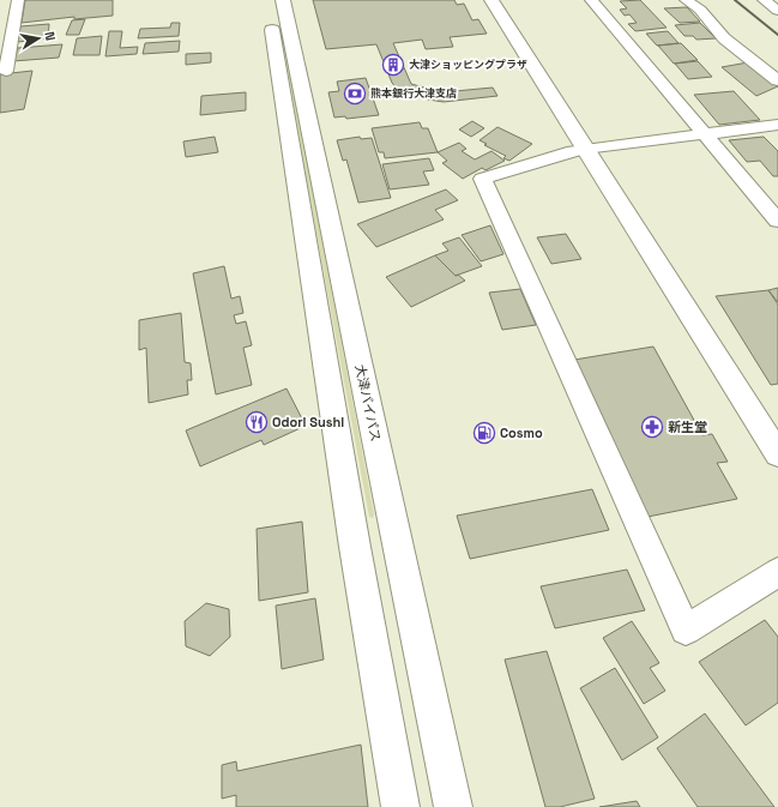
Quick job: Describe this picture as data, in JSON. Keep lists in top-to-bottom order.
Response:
{
  "streets": {
    "main road": ["大津バイパス"]
  },
  "places": {
    "building": ["大津ショッピングプラザ"],
    "bank": ["熊本銀行大津支店"],
    "restaurant": ["Odori Sushi"],
    "pharmacy": ["新生堂"],
    "fuel station": ["Cosmo"]
  },
  "north": "right"
}
